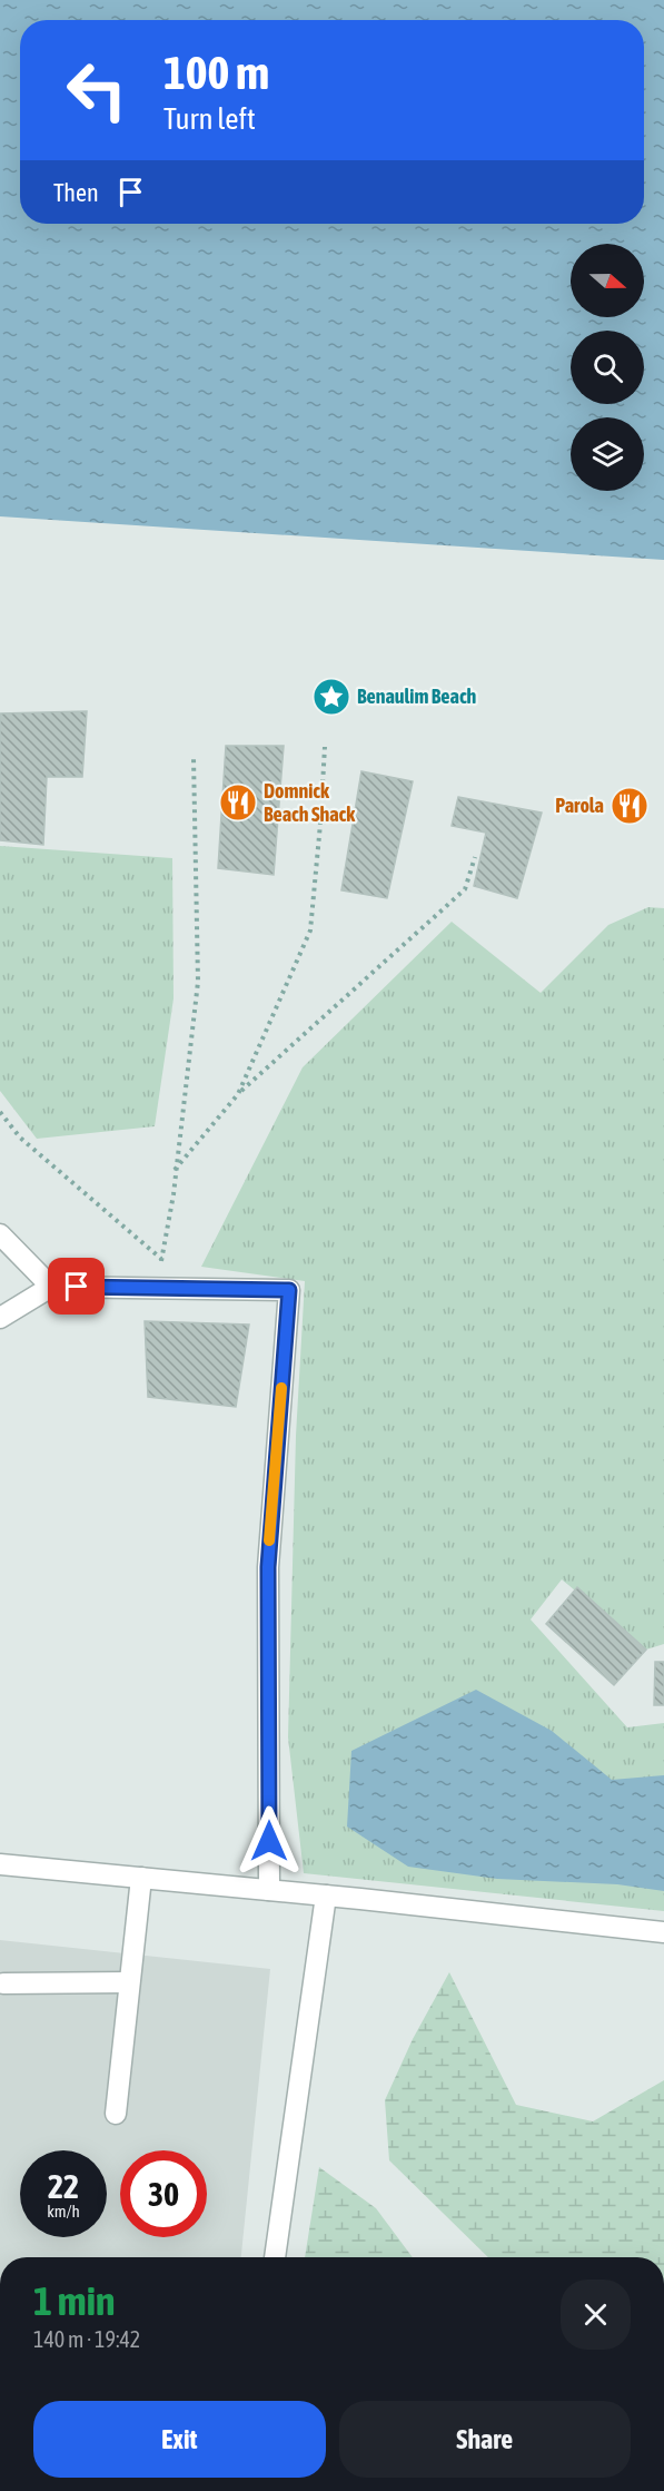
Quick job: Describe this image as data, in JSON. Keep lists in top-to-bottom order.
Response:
{
  "places": {
    "place": ["Benaulim Beach"],
    "restaurant": ["Domnick Beach Shack", "Parola"]
  },
  "north": "right",
  "page": {
    "turn": ["100 m", "Turn left"],
    "then": "Then",
    "speed": "22 km/h",
    "limit": "30",
    "heading": ["1 min", "140 m · 19:42"],
    "buttons": ["Exit", "Share"]
  }
}
